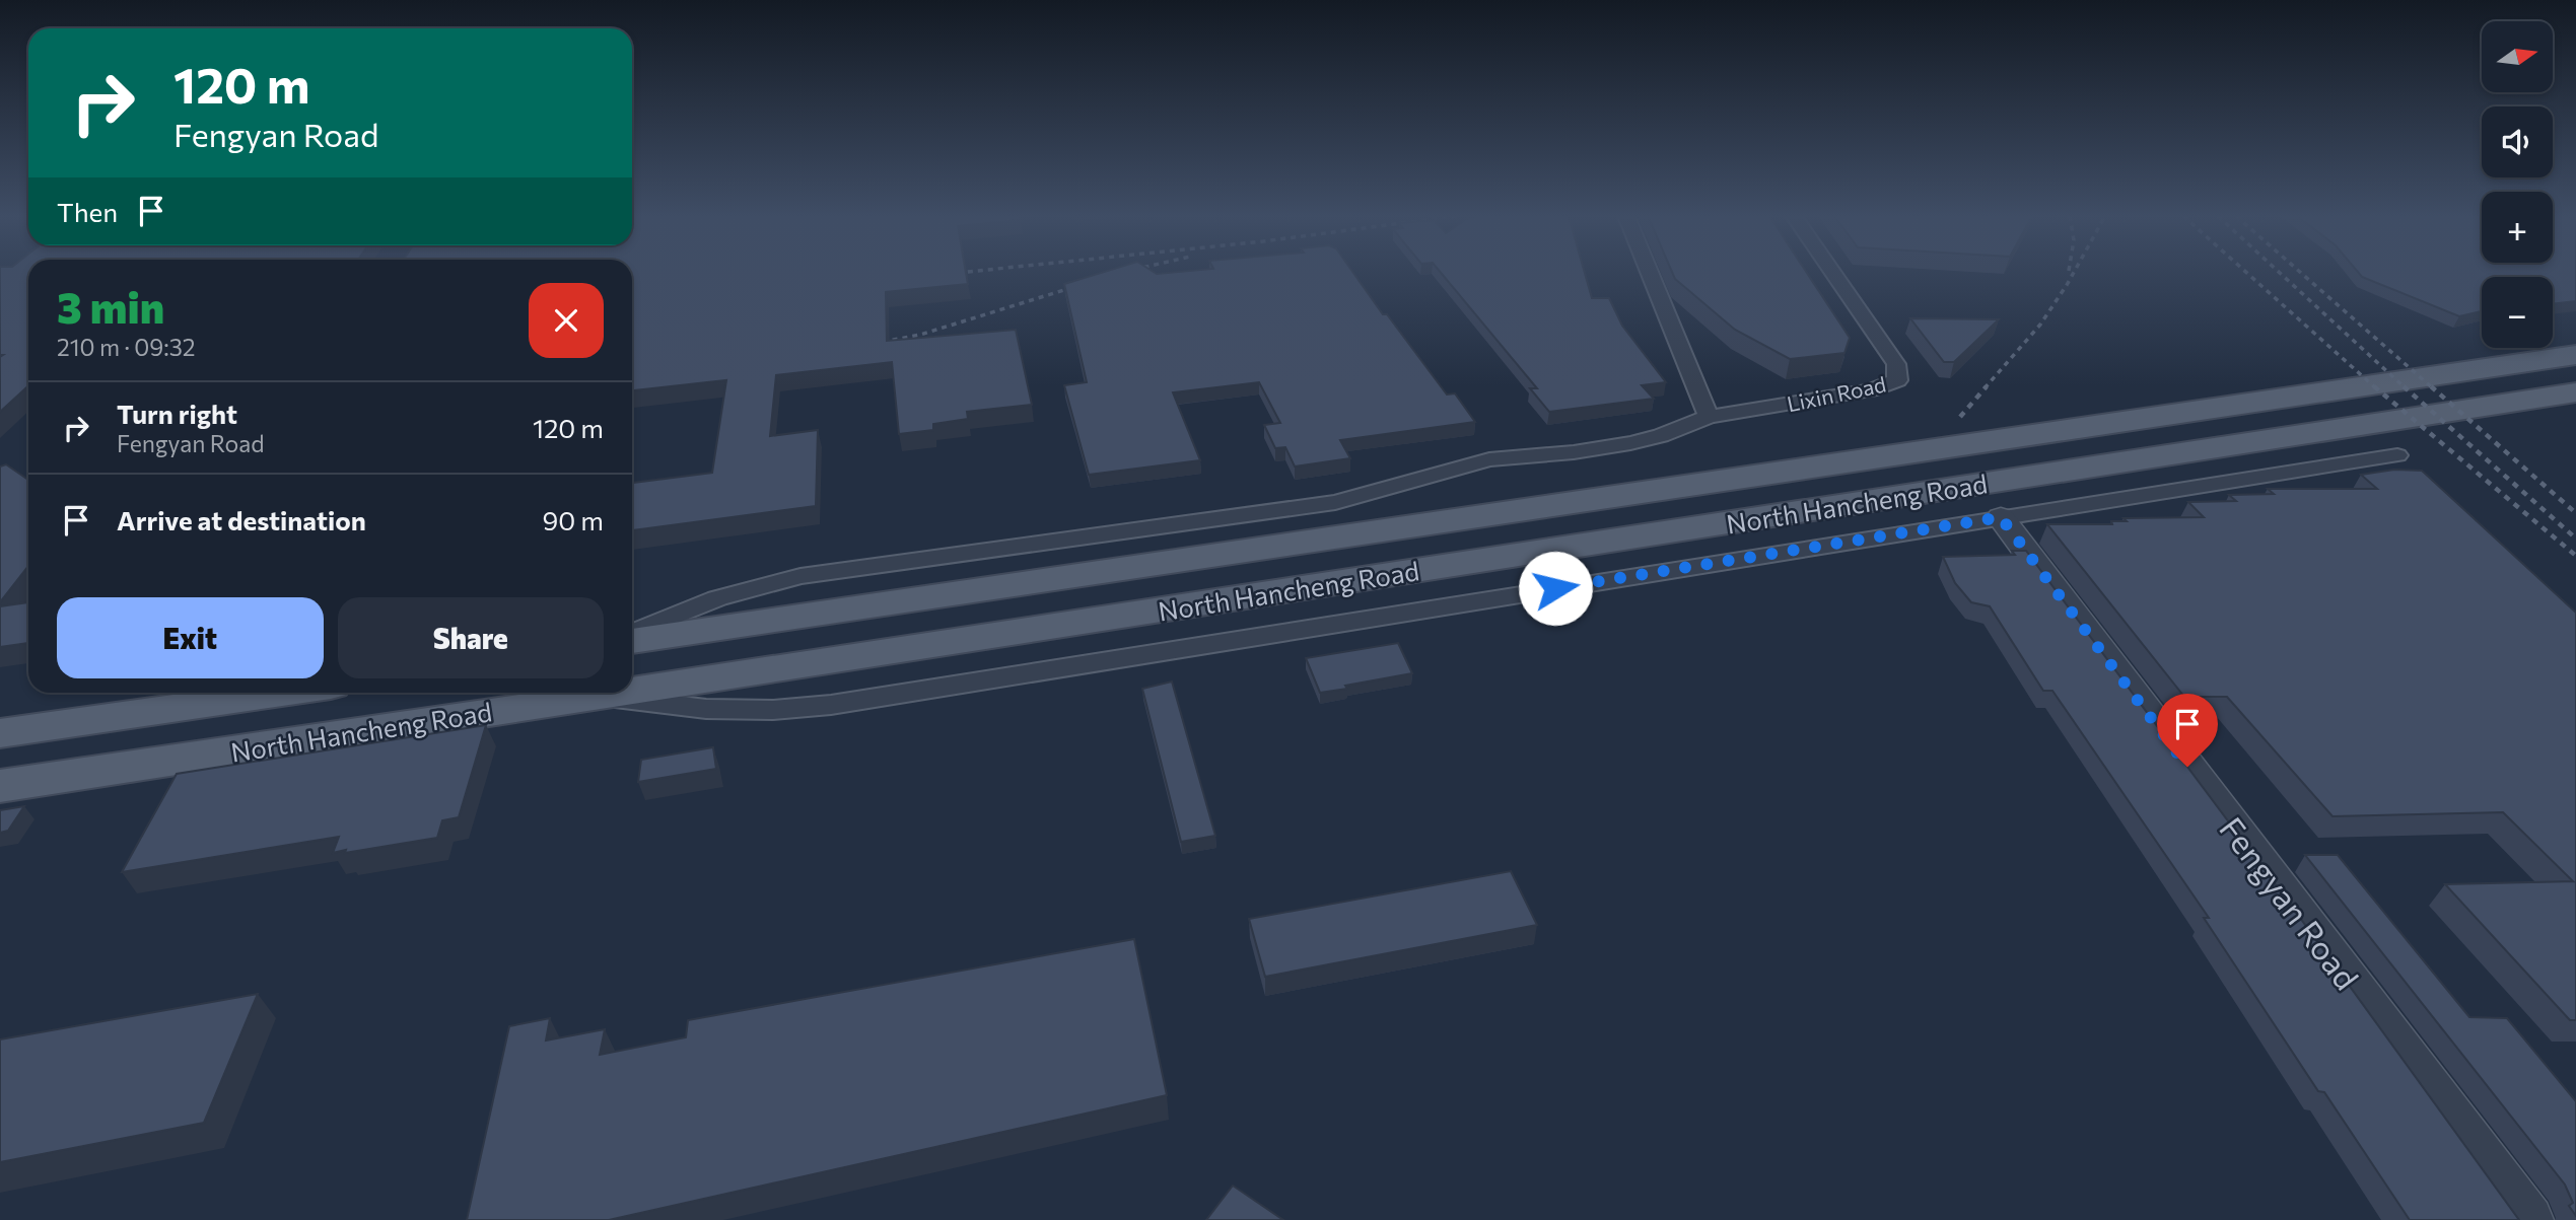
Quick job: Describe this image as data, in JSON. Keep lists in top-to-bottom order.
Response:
{
  "streets": {
    "main road": ["North Hancheng Road"],
    "street": ["Lixin Road", "Fengyan Road"]
  },
  "north": "right",
  "page": {
    "map_buttons": ["+", "−"],
    "turn": ["120 m", "Fengyan Road"],
    "then": "Then",
    "heading": ["3 min", "210 m · 09:32"],
    "list": [
      {
        "name": "Turn right",
        "note": "Fengyan Road",
        "value": "120 m"
      },
      {
        "name": "Arrive at destination",
        "value": "90 m"
      }
    ],
    "buttons": ["Exit", "Share"]
  }
}
